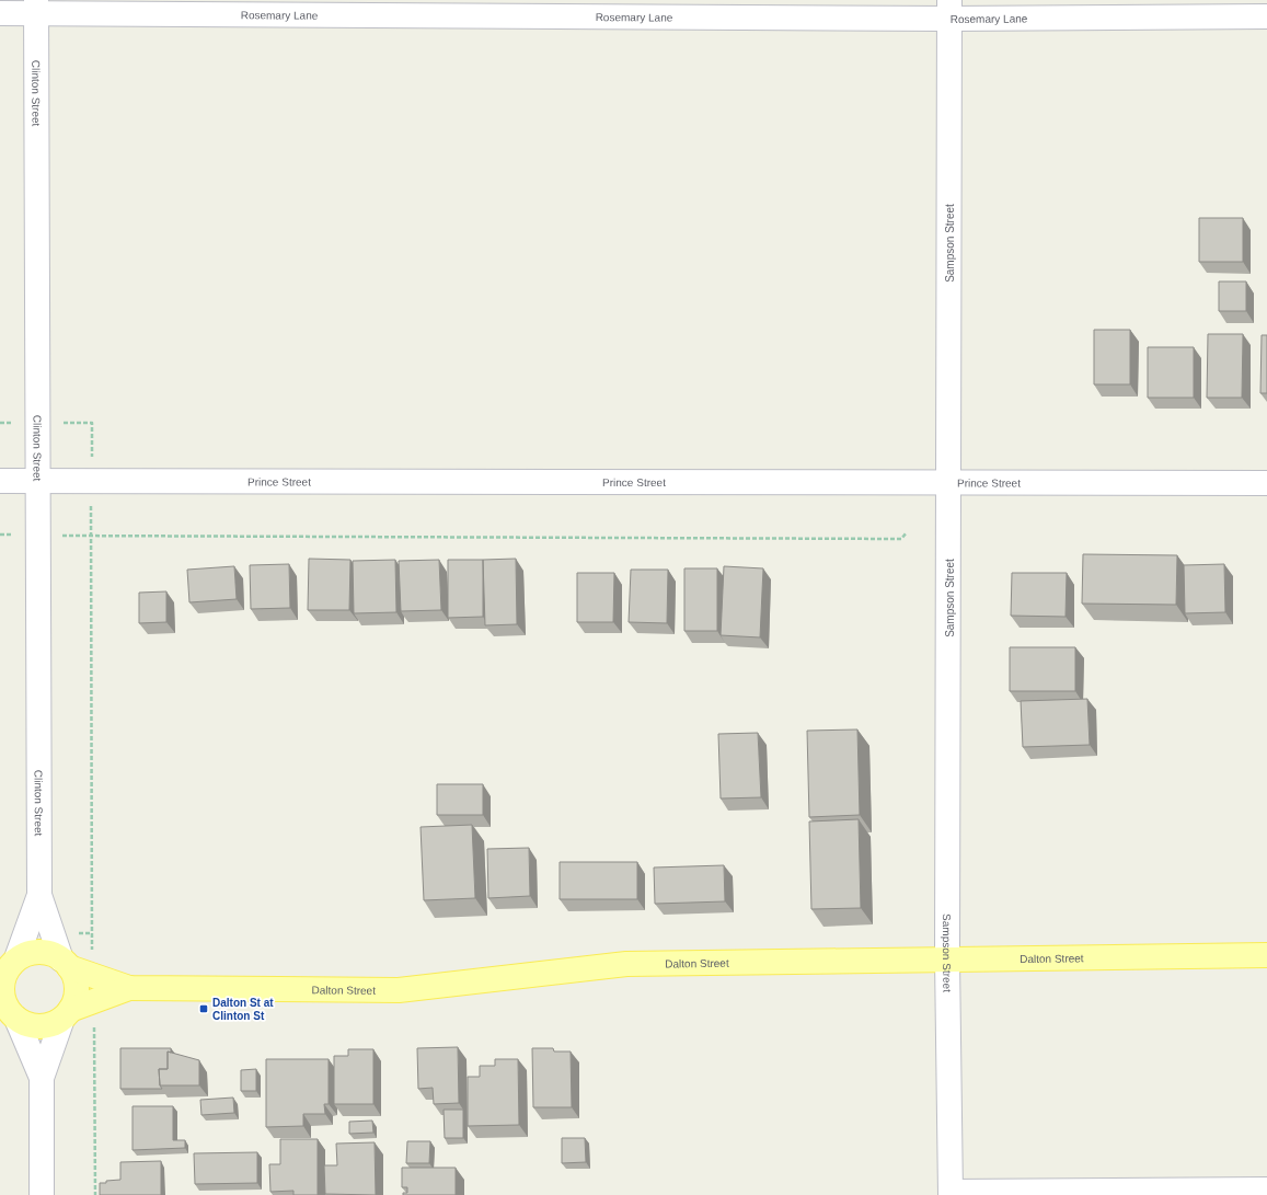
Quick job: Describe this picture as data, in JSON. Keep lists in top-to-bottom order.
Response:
{
  "streets": {
    "main road": ["Dalton Street"],
    "street": [
      "Rosemary Lane",
      "Clinton Street",
      "Sampson Street",
      "Prince Street"
    ]
  },
  "crossings": [
    ["Rosemary Lane", "Clinton Street"],
    ["Rosemary Lane", "Sampson Street"],
    ["Clinton Street", "Prince Street"],
    ["Clinton Street", "Dalton Street"],
    ["Sampson Street", "Prince Street"],
    ["Sampson Street", "Dalton Street"]
  ],
  "places": {
    "transit": ["Dalton St at Clinton St"]
  }
}
